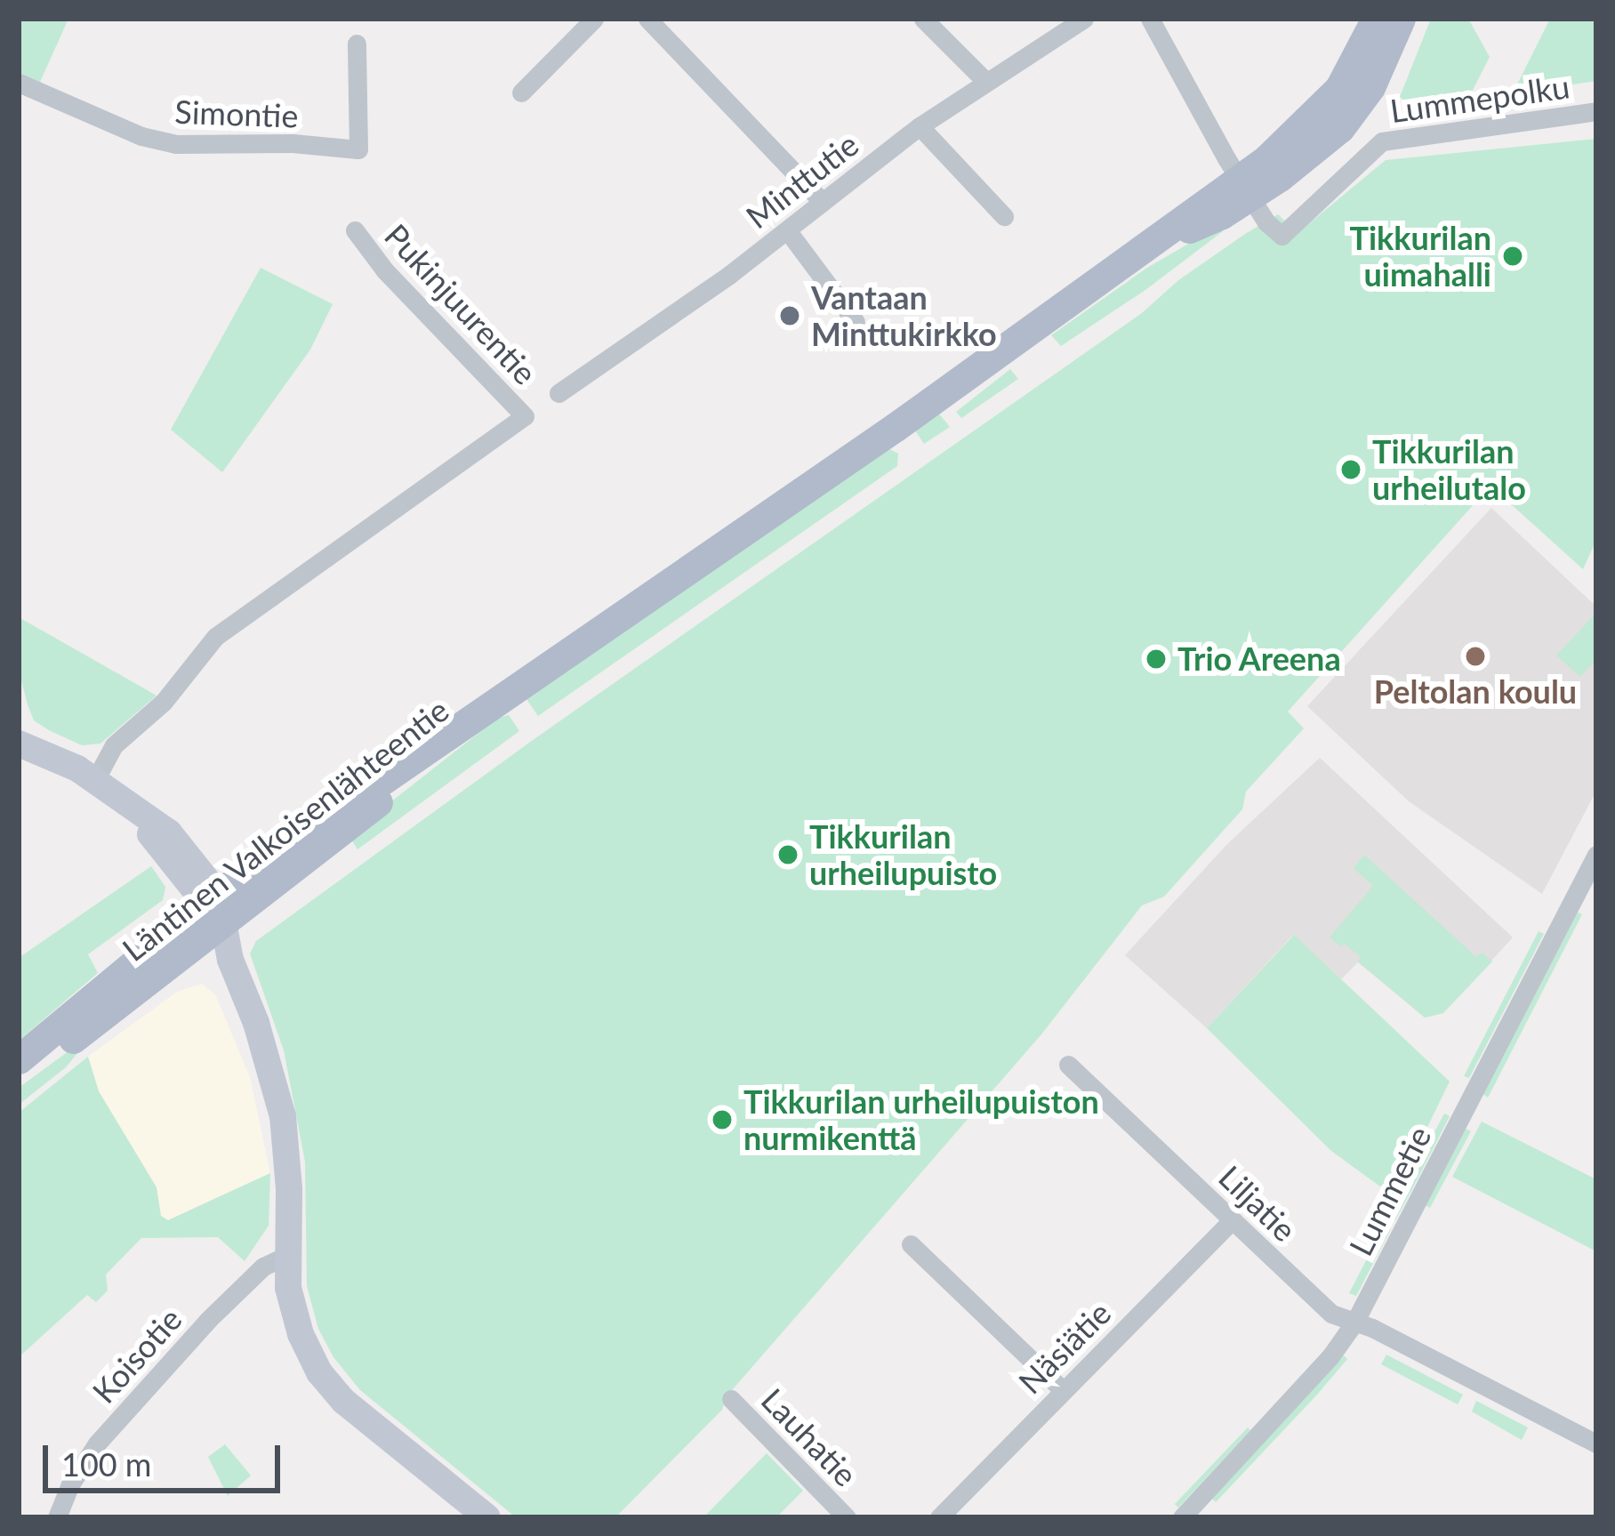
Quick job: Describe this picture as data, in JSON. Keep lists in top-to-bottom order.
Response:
{
  "streets": {
    "main road": ["Läntinen Valkoisenlähteentie"],
    "street": [
      "Lummepolku",
      "Simontie",
      "Minttutie",
      "Pukinjuurentie",
      "Lummetie",
      "Liljatie",
      "Näsiätie",
      "Koisotie",
      "Lauhatie"
    ]
  },
  "crossings": [
    ["Lummepolku", "Läntinen Valkoisenlähteentie"],
    ["Lummetie", "Liljatie"],
    ["Liljatie", "Näsiätie"]
  ],
  "places": [
    "Tikkurilan uimahalli",
    "Vantaan Minttukirkko",
    "Tikkurilan urheilutalo",
    "Peltolan koulu",
    "Trio Areena",
    "Tikkurilan urheilupuisto",
    "Tikkurilan urheilupuiston nurmikenttä"
  ],
  "scale_bar": "100 m"
}
